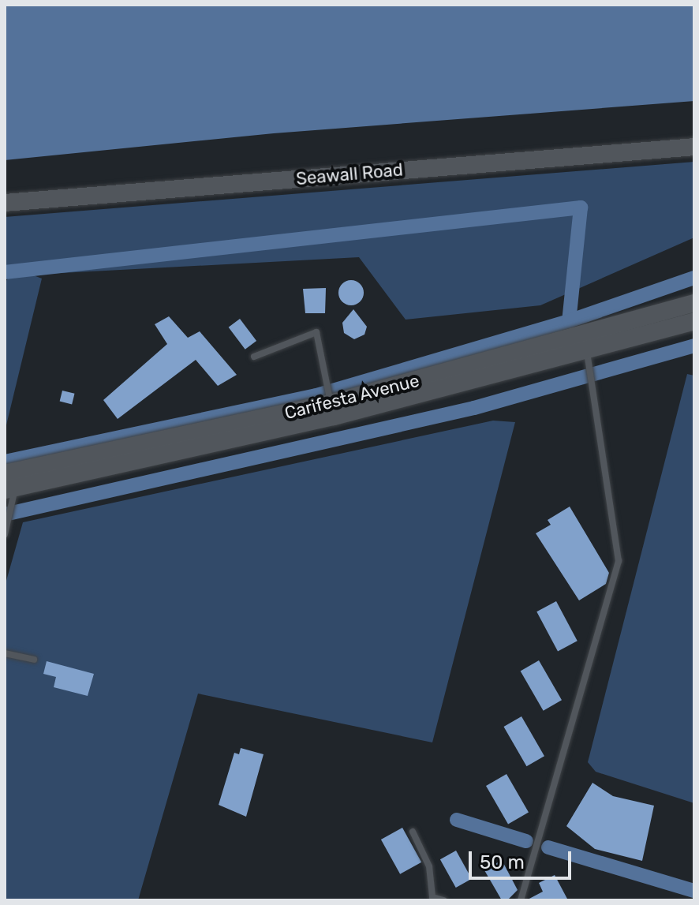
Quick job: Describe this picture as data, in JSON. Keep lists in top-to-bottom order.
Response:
{
  "streets": {
    "main road": ["Seawall Road", "Carifesta Avenue"]
  },
  "scale_bar": "50 m"
}
